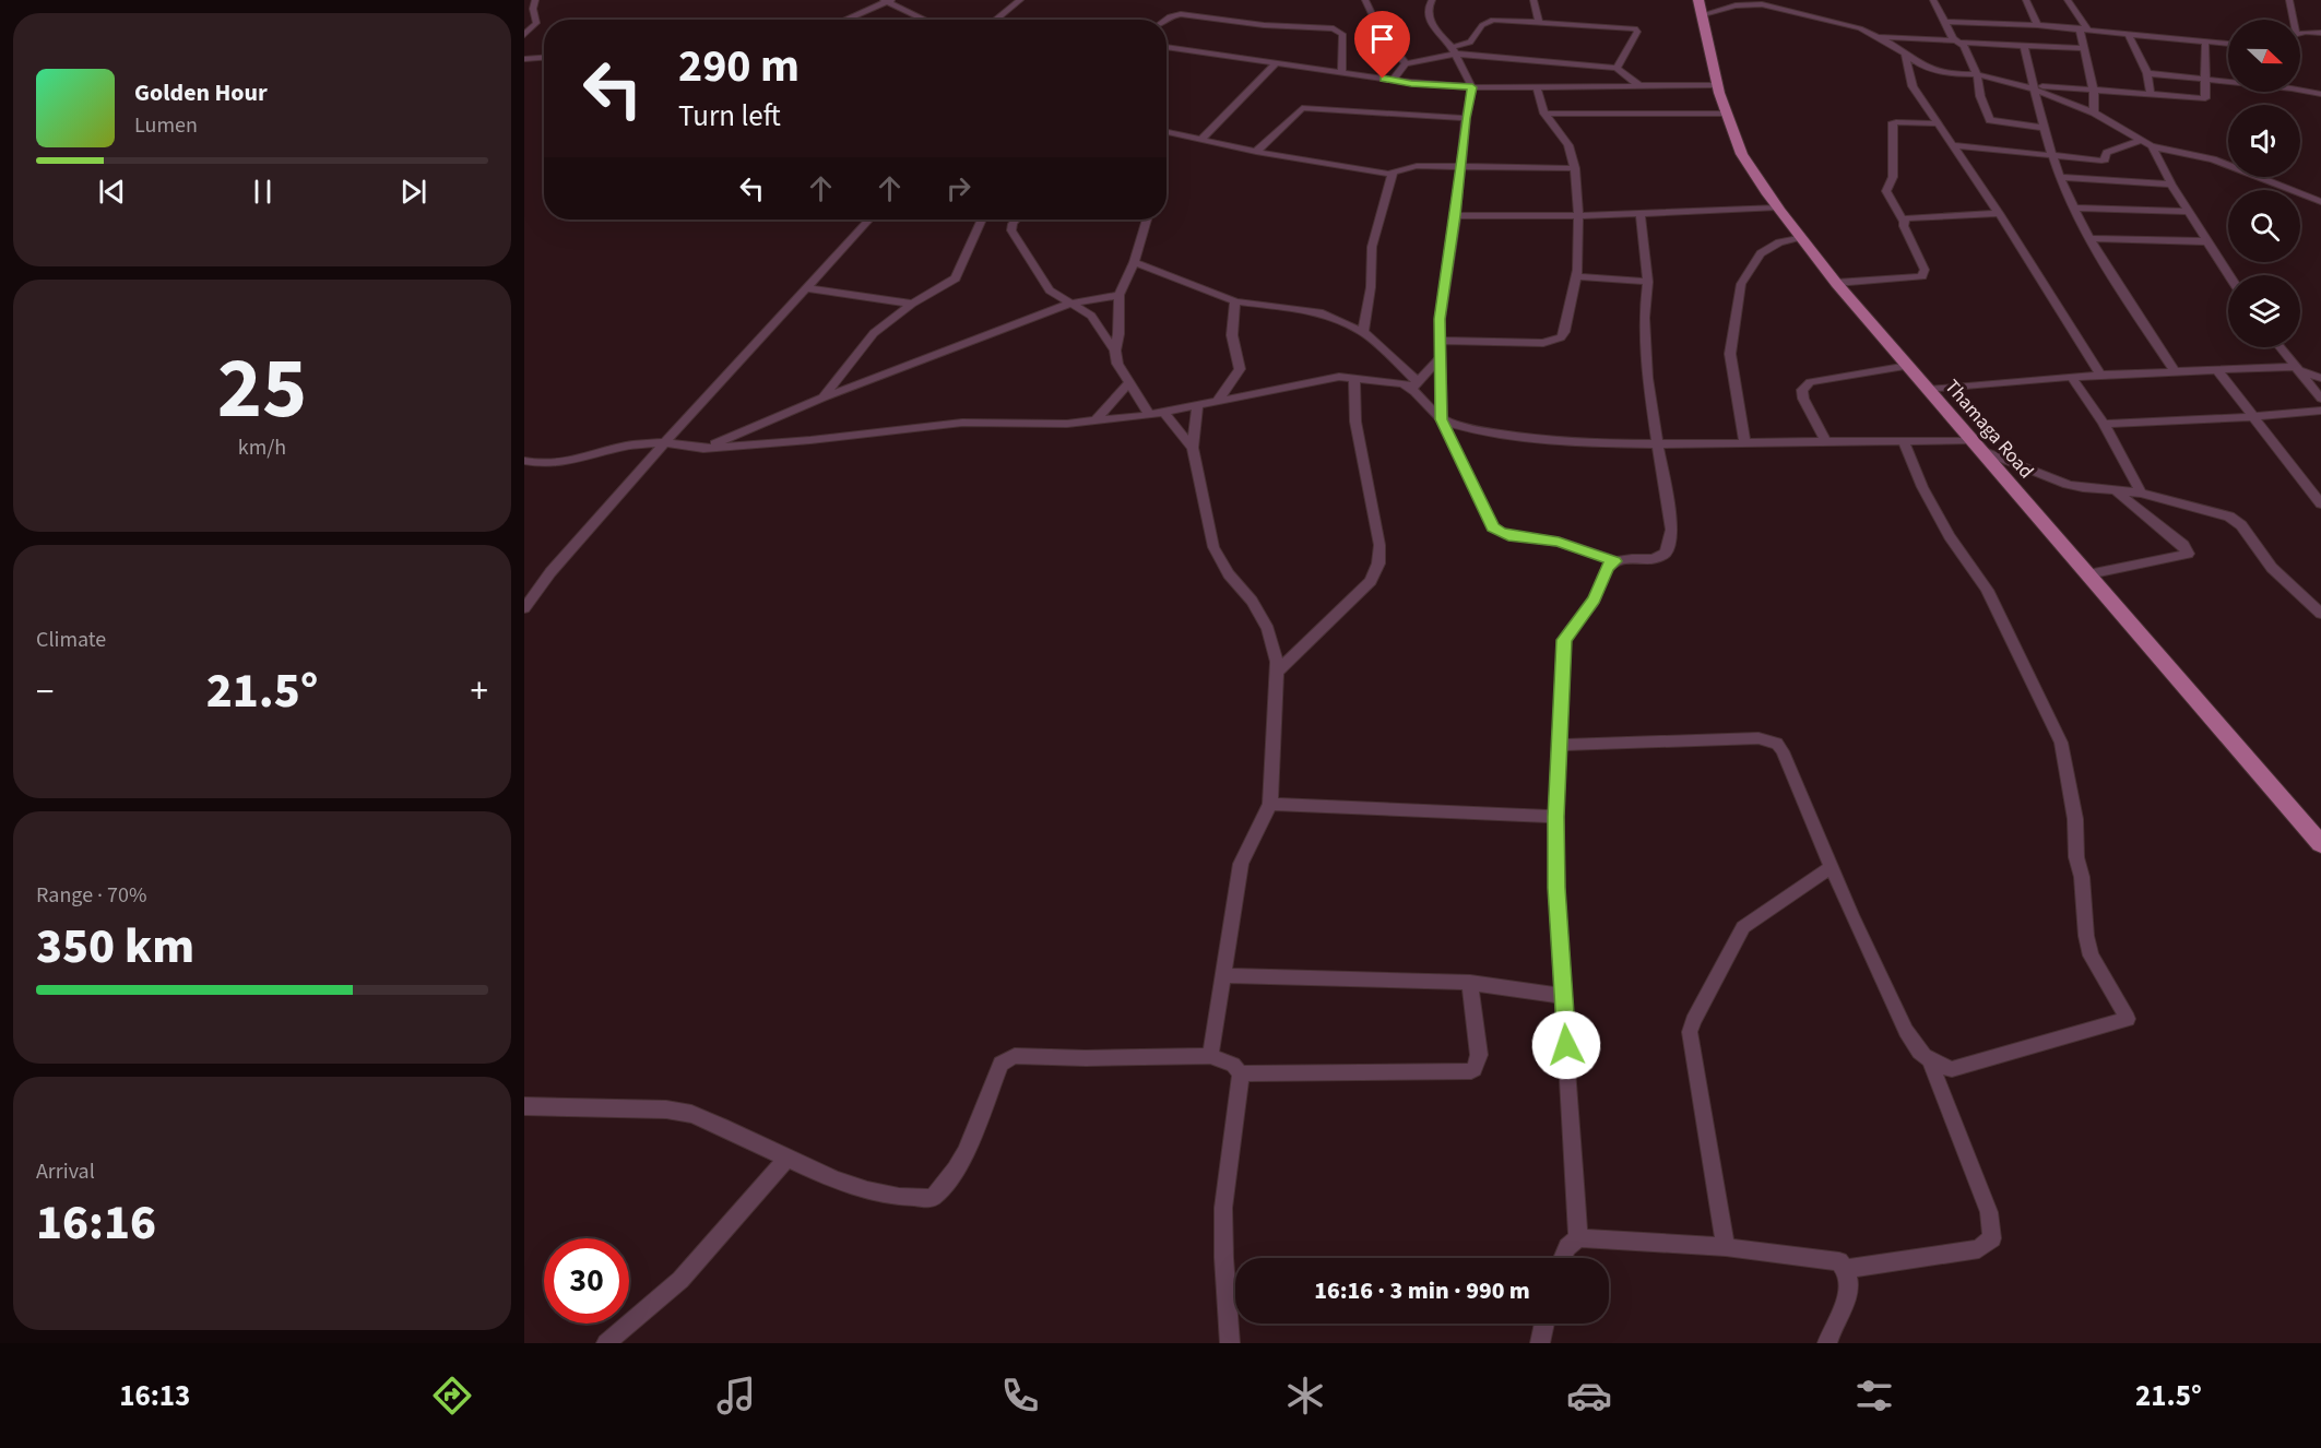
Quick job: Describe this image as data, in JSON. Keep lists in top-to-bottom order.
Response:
{
  "streets": {
    "main road": ["Thamaga Road"]
  },
  "north": "right",
  "page": {
    "turn": ["290 m", "Turn left"],
    "song": ["Golden Hour", "Lumen"],
    "tile": [
      ["25", "km/h"],
      "Climate",
      ["Range · 70%", "350 km"],
      ["Arrival", "16:16"]
    ],
    "heat": ["−", "21.5°", "+"],
    "limit": "30",
    "trip": "16:16 · 3 min · 990 m",
    "tabs": ["16:13", "21.5°"]
  }
}
